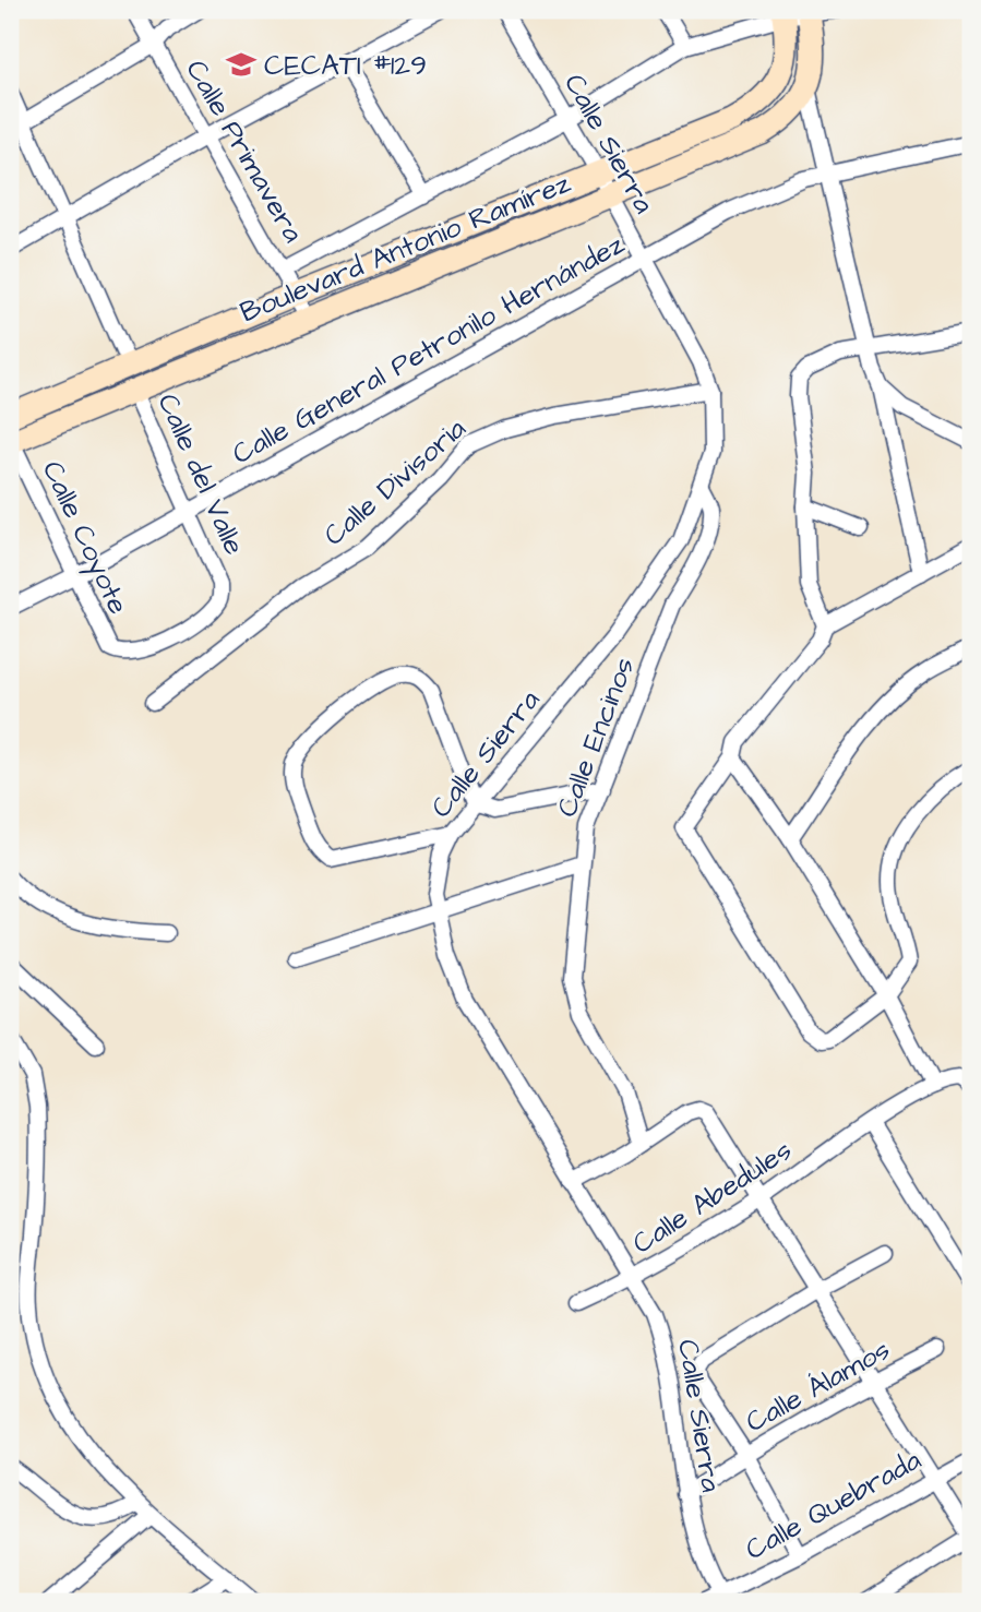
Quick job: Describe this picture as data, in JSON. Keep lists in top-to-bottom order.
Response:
{
  "streets": {
    "main road": ["Boulevard Antonio Ramírez"],
    "street": [
      "Calle Sierra",
      "Calle Primavera",
      "Calle General Petronilo Hernández",
      "Calle del Valle",
      "Calle Divisoria",
      "Calle Coyote",
      "Calle Encinos",
      "Calle Abedules",
      "Calle Álamos",
      "Calle Quebrada"
    ]
  },
  "crossings": [
    ["Calle Sierra", "Boulevard Antonio Ramírez"],
    ["Calle Sierra", "Calle General Petronilo Hernández"],
    ["Calle Sierra", "Calle Divisoria"],
    ["Calle Sierra", "Calle Encinos"],
    ["Calle Sierra", "Calle Abedules"],
    ["Calle Sierra", "Calle Álamos"],
    ["Calle Sierra", "Calle Quebrada"],
    ["Calle Primavera", "Boulevard Antonio Ramírez"],
    ["Boulevard Antonio Ramírez", "Calle del Valle"],
    ["Boulevard Antonio Ramírez", "Calle Coyote"],
    ["Calle General Petronilo Hernández", "Calle del Valle"],
    ["Calle General Petronilo Hernández", "Calle Coyote"],
    ["Calle del Valle", "Calle Coyote"]
  ],
  "places": {
    "school or university": ["CECATI #129"]
  }
}
